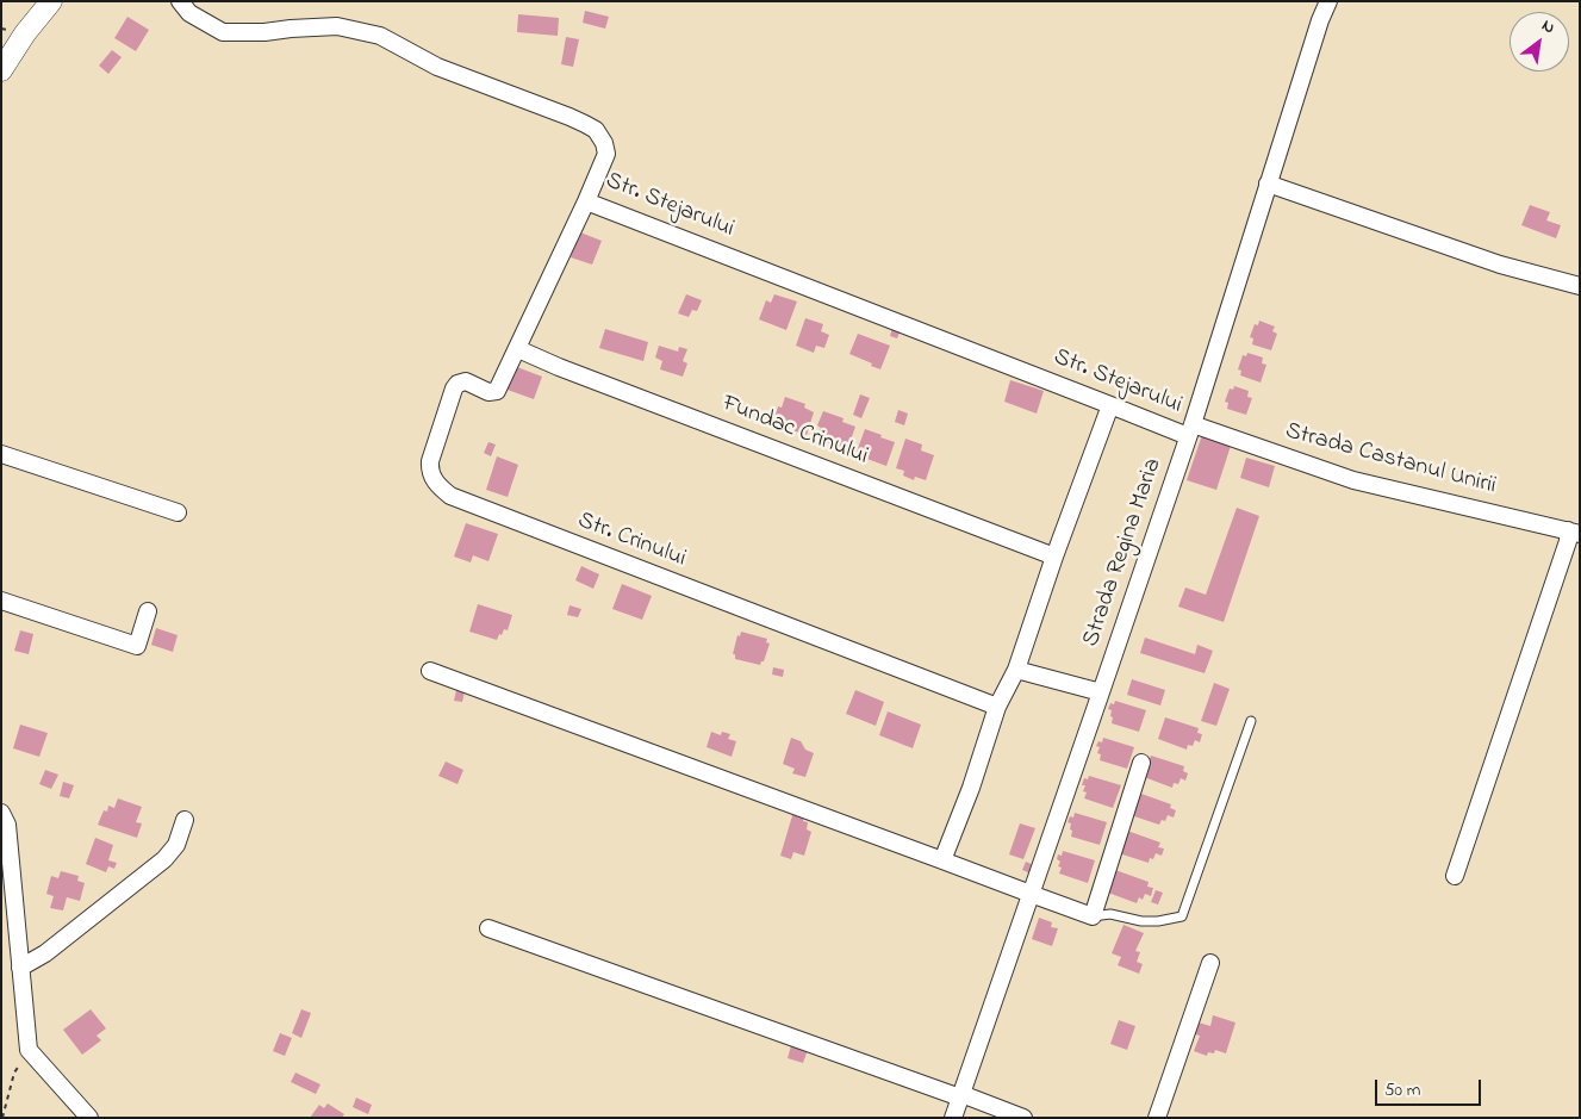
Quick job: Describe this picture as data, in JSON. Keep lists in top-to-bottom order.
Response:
{
  "streets": {
    "street": [
      "Str. Stejarului",
      "Fundac Crinului",
      "Strada Castanul Unirii",
      "Str. Crinului",
      "Strada Regina Maria"
    ]
  },
  "crossings": [
    ["Str. Stejarului", "Strada Castanul Unirii"],
    ["Str. Stejarului", "Strada Regina Maria"],
    ["Fundac Crinului", "Str. Crinului"],
    ["Strada Castanul Unirii", "Strada Regina Maria"]
  ],
  "scale_bar": "50 m",
  "north": "top right"
}
